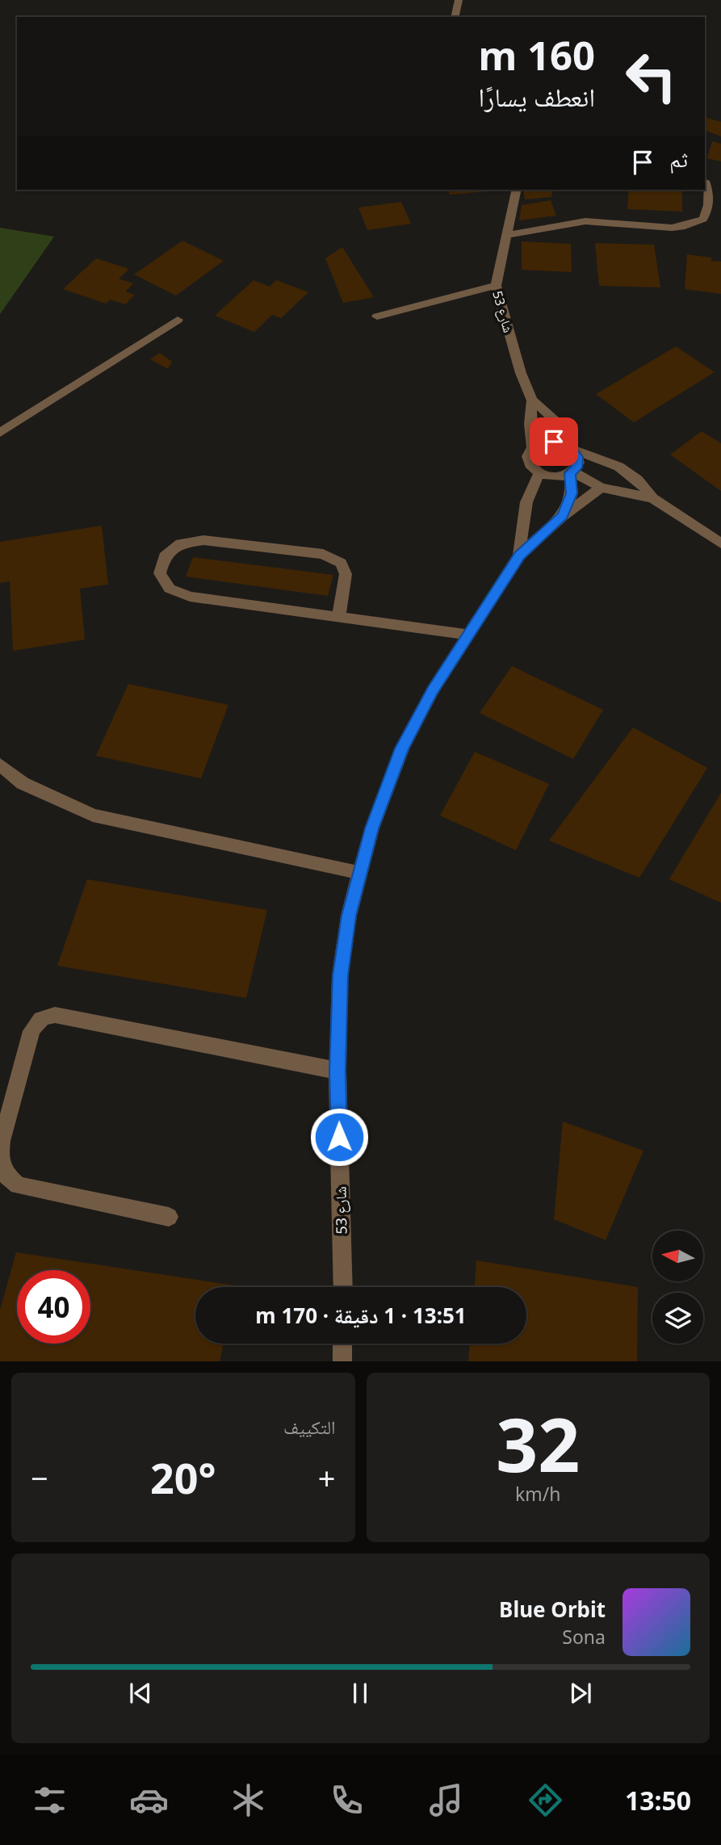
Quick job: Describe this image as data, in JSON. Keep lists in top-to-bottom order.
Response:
{
  "streets": {
    "street": ["شارع 53"]
  },
  "north": "left",
  "page": {
    "turn": ["160 m", "انعطف يسارًا"],
    "then": "ثم",
    "limit": "40",
    "trip": "13:51 · 1 دقيقة · 170 m",
    "tile": [
      ["32", "km/h"],
      "التكييف"
    ],
    "heat": ["−", "20°", "+"],
    "song": ["Blue Orbit", "Sona"],
    "tabs": "13:50"
  }
}
